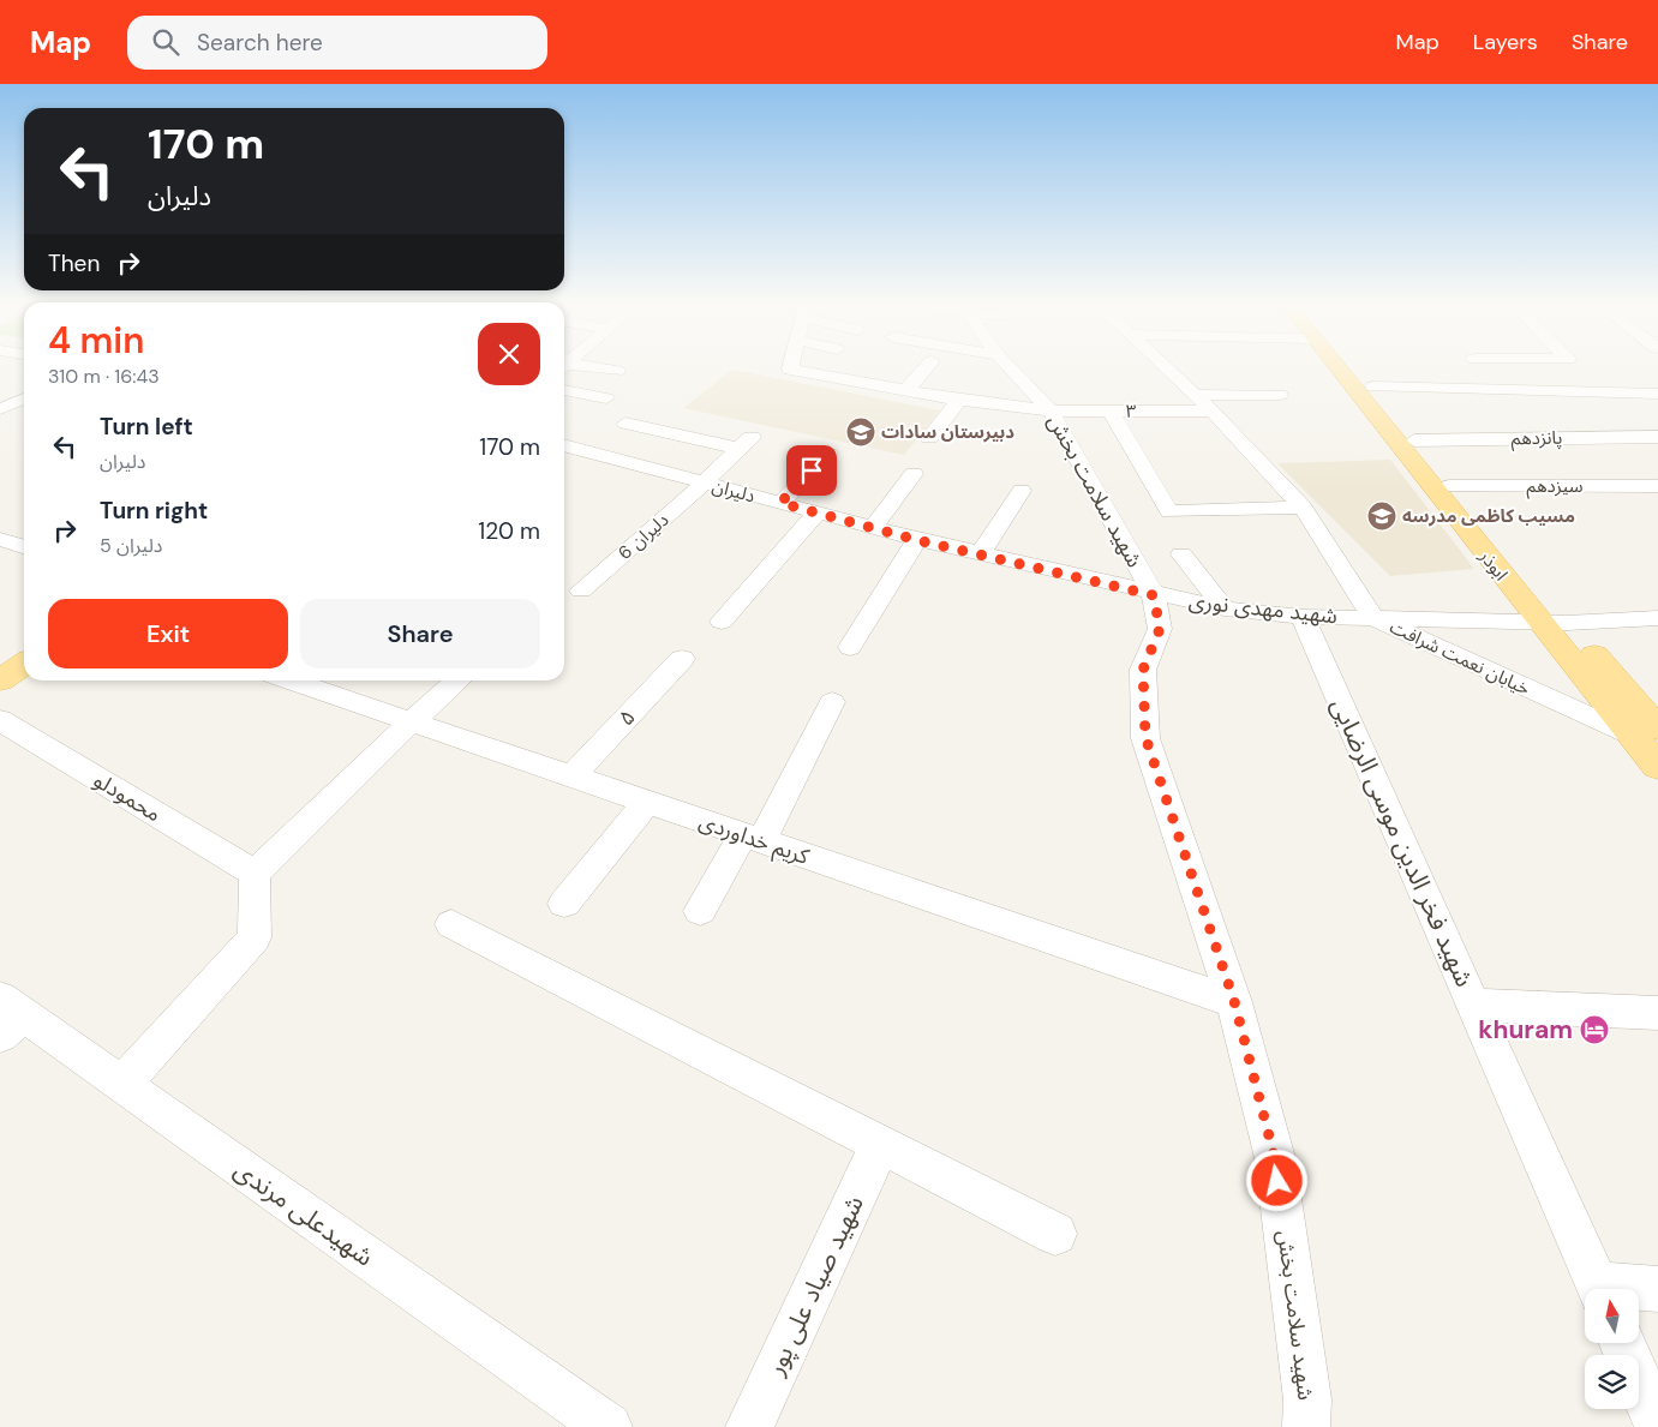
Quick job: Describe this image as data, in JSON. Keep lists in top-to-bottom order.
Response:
{
  "streets": {
    "main road": ["ابوذر"],
    "street": [
      "۳",
      "پانزدهم",
      "سیزدهم",
      "دلیران",
      "شهید سلامت بخش",
      "دلیران 6",
      "شهید مهدی نوری",
      "خیابان نعمت شرافت",
      "۵",
      "محمودلو",
      "کریم خداوردی",
      "شهید فخر الدین موسی الرضایی",
      "شهیدعلی مرندی",
      "شهید صیاد علی پور"
    ]
  },
  "crossings": [
    ["۳", "شهید سلامت بخش"],
    ["۳", "خیابان نعمت شرافت"],
    ["پانزدهم", "ابوذر"],
    ["سیزدهم", "ابوذر"],
    ["دلیران", "شهید سلامت بخش"],
    ["دلیران", "دلیران 6"],
    ["دلیران", "شهید مهدی نوری"],
    ["شهید سلامت بخش", "شهید مهدی نوری"],
    ["شهید سلامت بخش", "کریم خداوردی"],
    ["ابوذر", "خیابان نعمت شرافت"],
    ["شهید مهدی نوری", "خیابان نعمت شرافت"],
    ["شهید مهدی نوری", "شهید فخر الدین موسی الرضایی"],
    ["۵", "کریم خداوردی"]
  ],
  "places": {
    "school or university": ["دبیرستان سادات", "مسیب کاظمی مدرسه"],
    "hotel": ["khuram"]
  },
  "north": "top",
  "page": {
    "header": "Map",
    "search": "Search here",
    "nav": ["Map", "Layers", "Share"],
    "turn": ["170 m", "دلیران"],
    "then": "Then",
    "heading": ["4 min", "310 m · 16:43"],
    "list": [
      {
        "name": "Turn left",
        "note": "دلیران",
        "value": "170 m"
      },
      {
        "name": "Turn right",
        "note": "دلیران 5",
        "value": "120 m"
      }
    ],
    "buttons": ["Exit", "Share"]
  }
}
